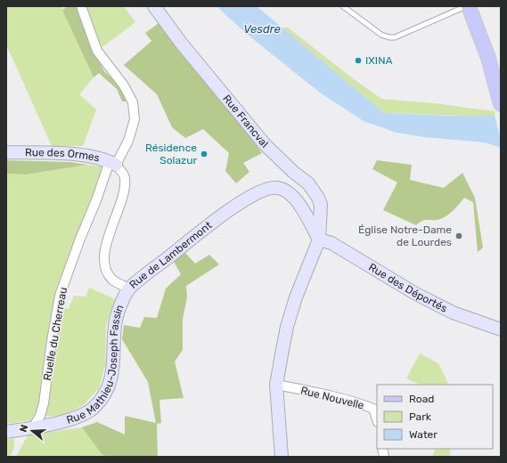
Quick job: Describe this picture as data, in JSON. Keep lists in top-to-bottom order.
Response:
{
  "streets": {
    "street": [
      "Rue Francval",
      "Rue des Ormes",
      "Rue de Lambermont",
      "Rue des Déportés",
      "Ruelle du Cherreau",
      "Rue Mathieu-Joseph Fassin",
      "Rue Nouvelle"
    ]
  },
  "crossings": [
    ["Rue Francval", "Rue de Lambermont"],
    ["Rue Francval", "Rue des Déportés"],
    ["Rue Francval", "Rue Nouvelle"],
    ["Rue des Ormes", "Rue de Lambermont"],
    ["Rue des Ormes", "Ruelle du Cherreau"],
    ["Rue de Lambermont", "Rue des Déportés"],
    ["Rue de Lambermont", "Ruelle du Cherreau"],
    ["Rue de Lambermont", "Rue Mathieu-Joseph Fassin"],
    ["Ruelle du Cherreau", "Rue Mathieu-Joseph Fassin"]
  ],
  "water": ["Vesdre"],
  "places": ["IXINA", "Résidence Solazur", "Église Notre-Dame de Lourdes"],
  "legend": ["Road", "Park", "Water"],
  "north": "left"
}
